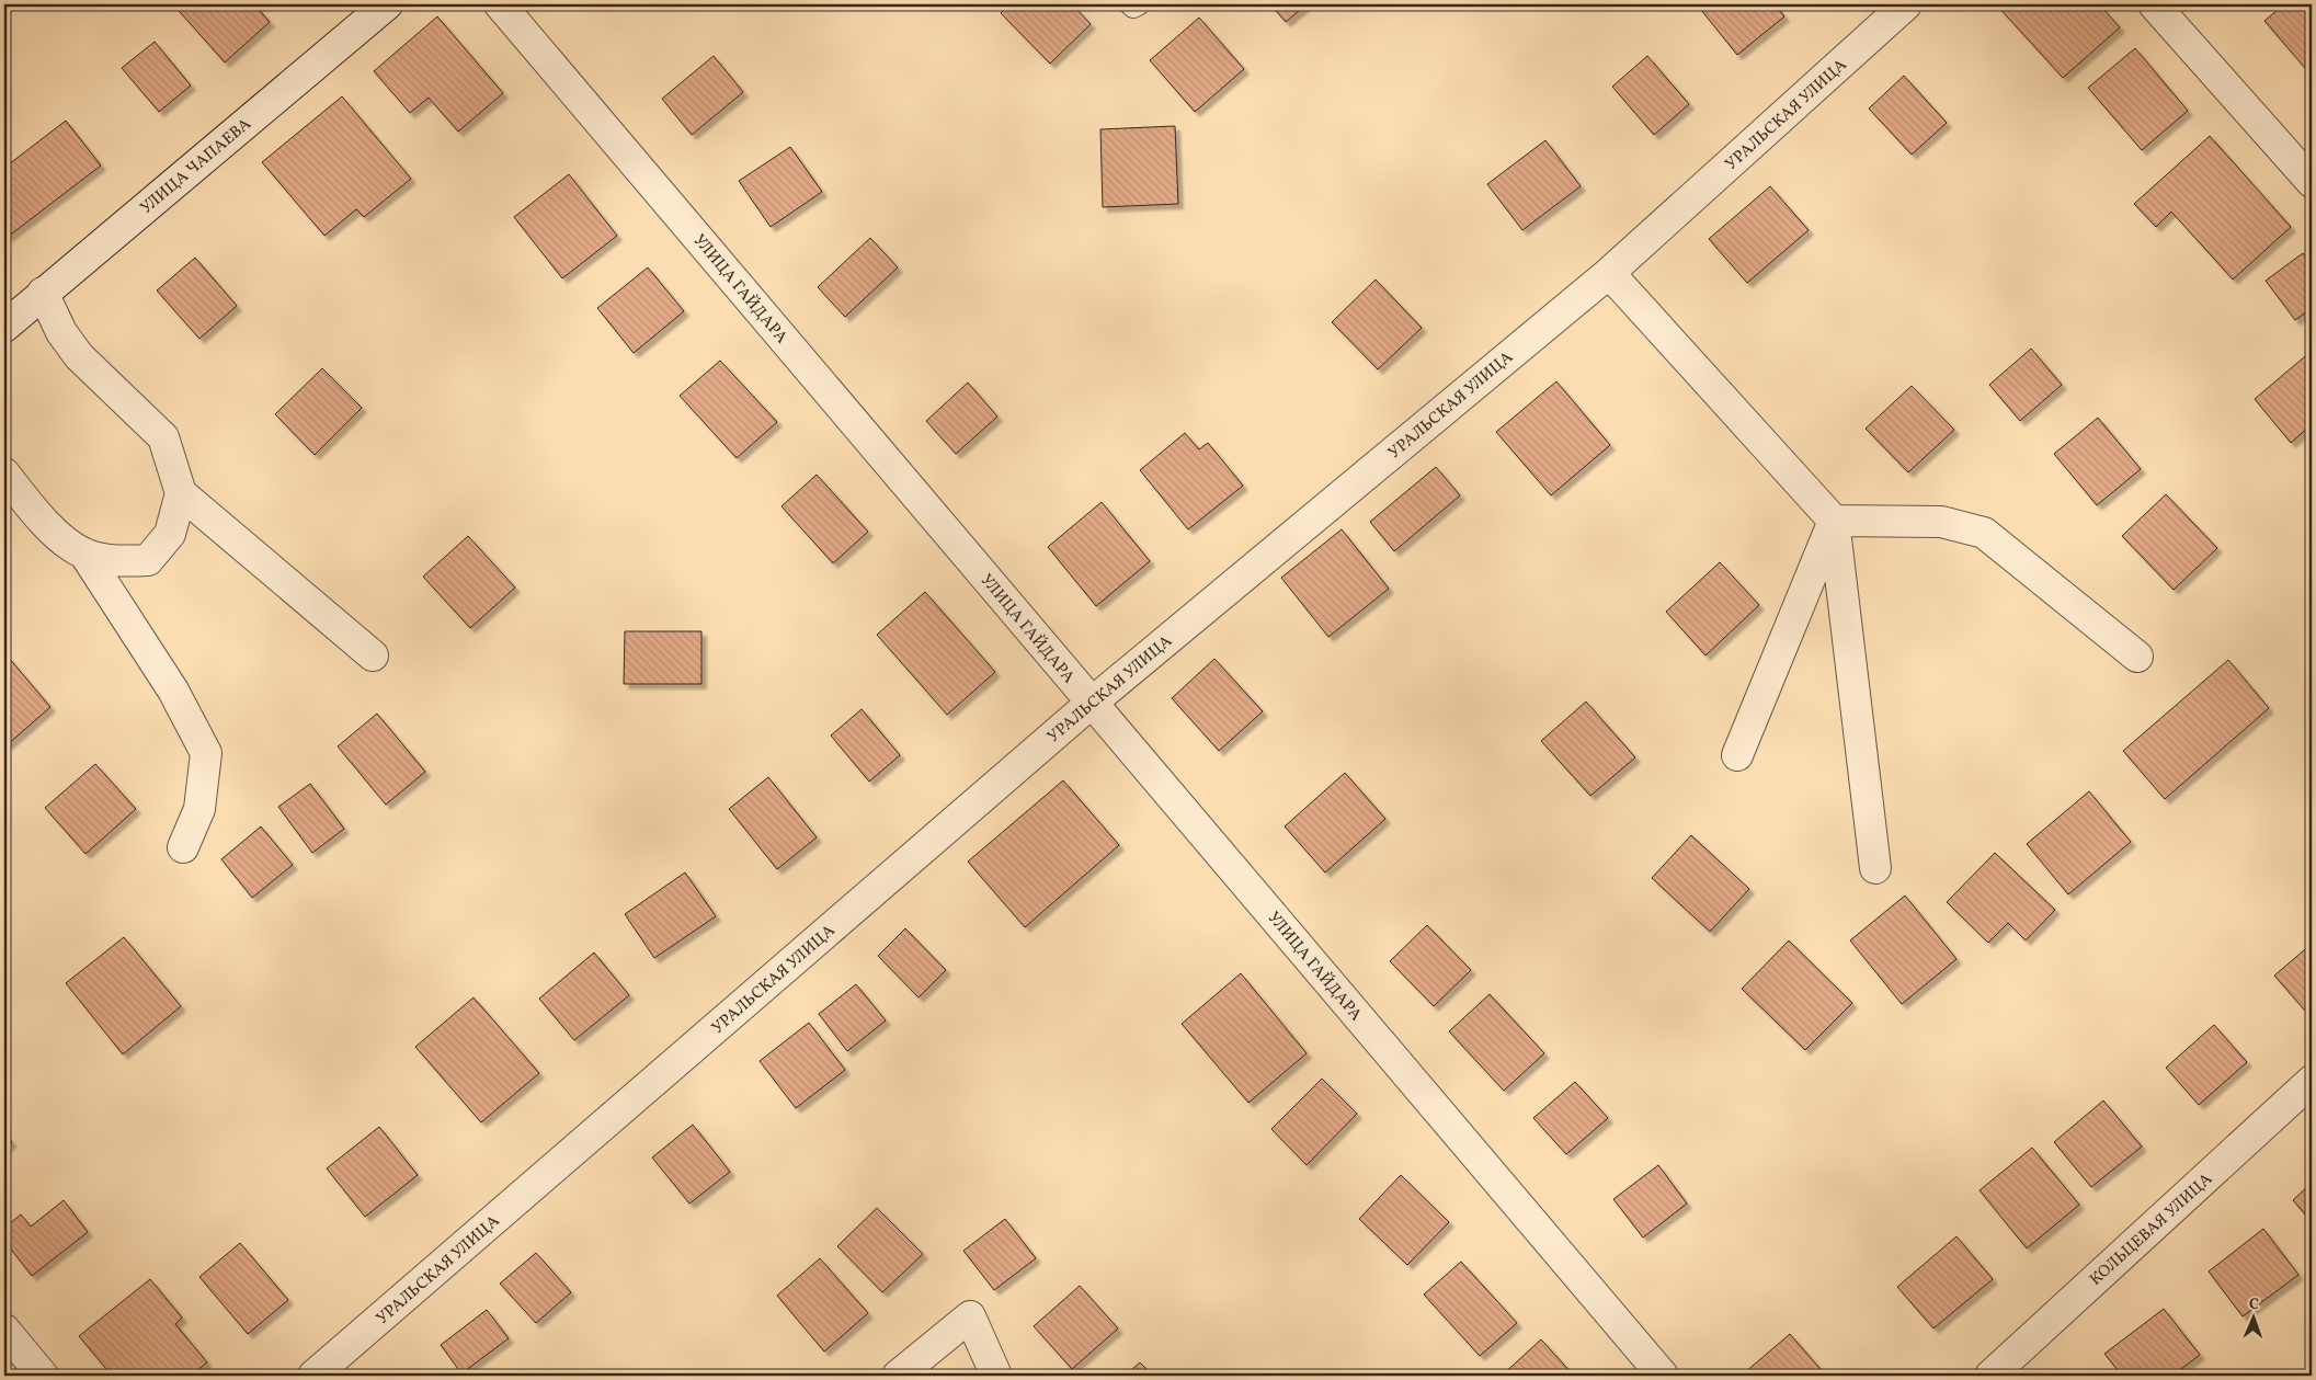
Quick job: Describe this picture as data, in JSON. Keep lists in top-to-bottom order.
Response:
{
  "streets": {
    "street": [
      "УРАЛЬСКАЯ УЛИЦА",
      "УЛИЦА ЧАПАЕВА",
      "УЛИЦА ГАЙДАРА",
      "КОЛЬЦЕВАЯ УЛИЦА"
    ]
  },
  "crossings": [
    ["УРАЛЬСКАЯ УЛИЦА", "УЛИЦА ГАЙДАРА"]
  ],
  "north": "top"
}
